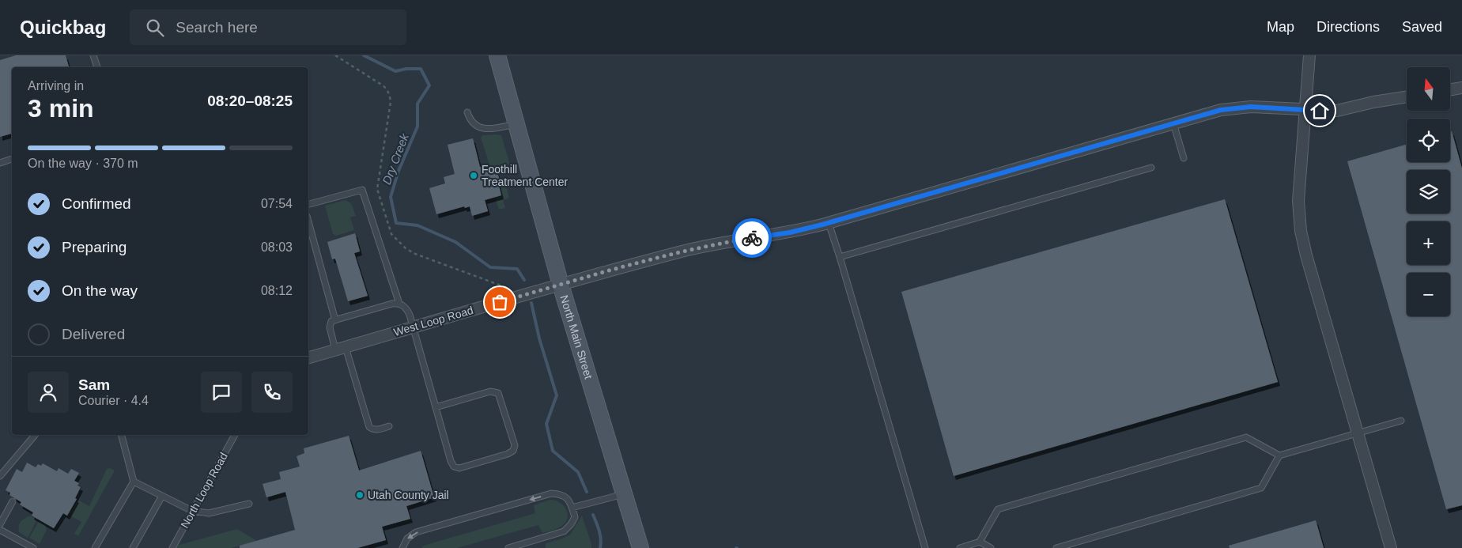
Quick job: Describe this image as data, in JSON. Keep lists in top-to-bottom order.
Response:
{
  "streets": {
    "street": ["West Loop Road", "North Main Street"],
    "lane": ["North Loop Road"]
  },
  "crossings": [
    ["West Loop Road", "North Main Street"]
  ],
  "water": ["Dry Creek"],
  "places": ["Foothill Treatment Center", "Utah County Jail"],
  "north": "top",
  "page": {
    "header": "Quickbag",
    "search": "Search here",
    "nav": ["Map", "Directions", "Saved"],
    "map_buttons": ["+", "−"],
    "heading": ["3 min", "Arriving in", "08:20–08:25"],
    "panel": ["Sam", "Courier · 4.4"],
    "bar": "On the way · 370 m",
    "list": [
      ["Confirmed", "07:54"],
      ["Preparing", "08:03"],
      ["On the way", "08:12"],
      "Delivered"
    ]
  }
}
